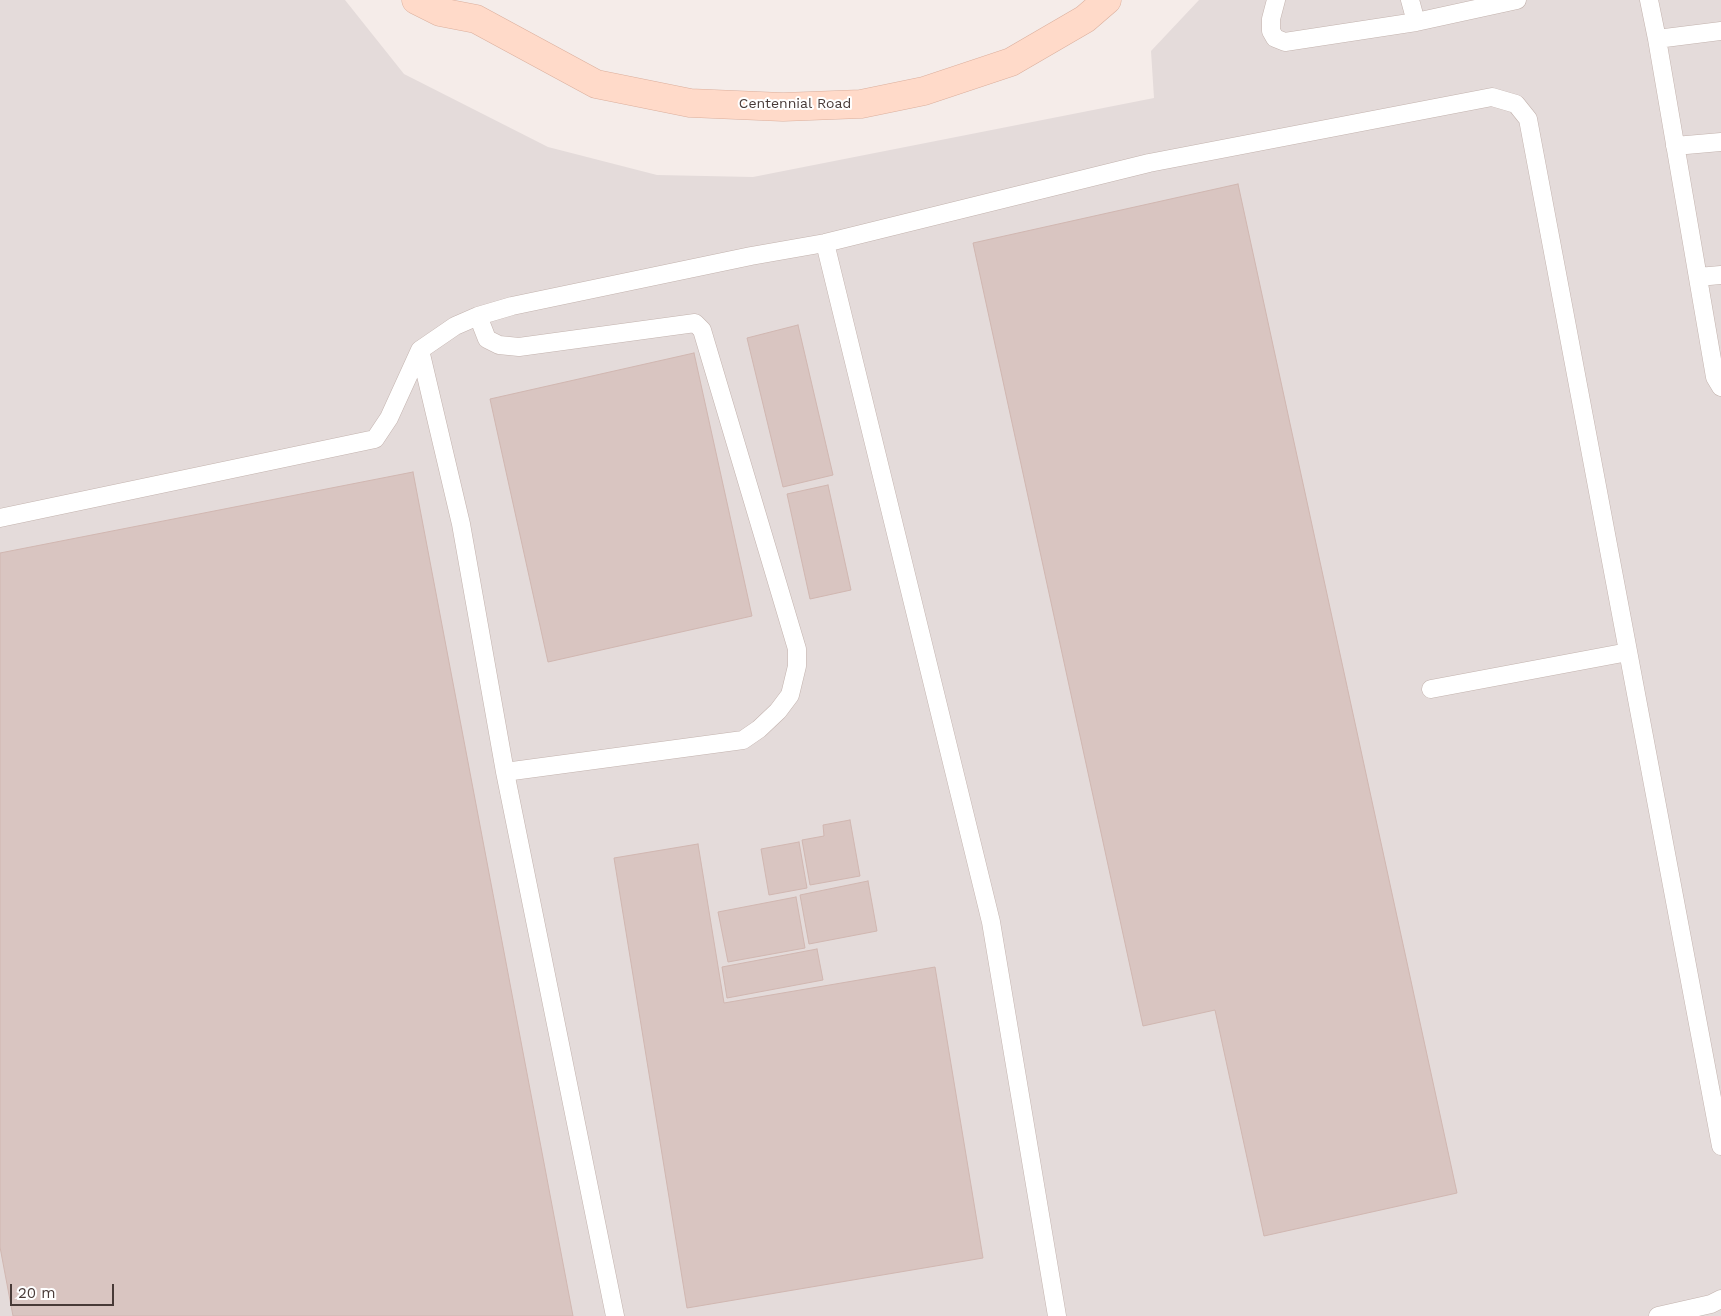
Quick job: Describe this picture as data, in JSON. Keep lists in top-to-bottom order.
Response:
{
  "streets": {
    "street": ["Centennial Road"]
  },
  "scale_bar": "20 m"
}
